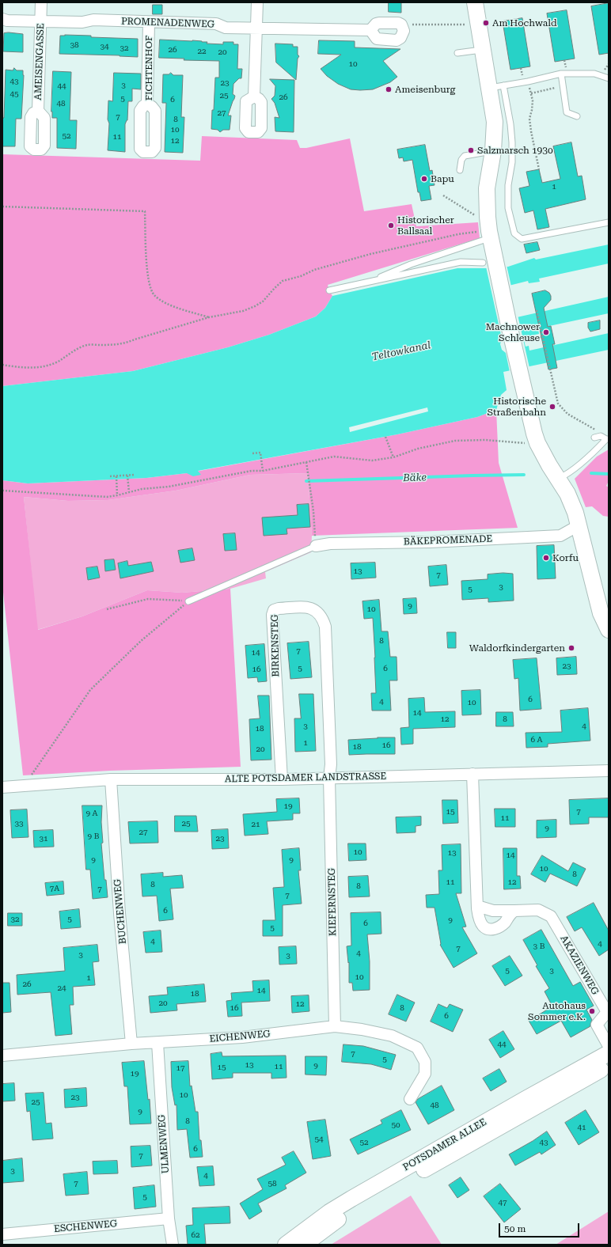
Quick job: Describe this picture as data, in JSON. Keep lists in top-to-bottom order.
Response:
{
  "streets": {
    "street": [
      "PROMENADENWEG",
      "AMEISENGASSE",
      "FICHTENHOF",
      "BÄKEPROMENADE",
      "BIRKENSTEG",
      "ALTE POTSDAMER LANDSTRASSE",
      "KIEFERNSTEG",
      "BUCHENWEG",
      "AKAZIENWEG",
      "EICHENWEG",
      "ULMENWEG",
      "POTSDAMER ALLEE",
      "ESCHENWEG"
    ]
  },
  "crossings": [
    ["PROMENADENWEG", "AMEISENGASSE"],
    ["PROMENADENWEG", "FICHTENHOF"],
    ["BIRKENSTEG", "ALTE POTSDAMER LANDSTRASSE"],
    ["BIRKENSTEG", "KIEFERNSTEG"],
    ["ALTE POTSDAMER LANDSTRASSE", "KIEFERNSTEG"],
    ["ALTE POTSDAMER LANDSTRASSE", "BUCHENWEG"],
    ["KIEFERNSTEG", "EICHENWEG"],
    ["BUCHENWEG", "EICHENWEG"],
    ["EICHENWEG", "ULMENWEG"],
    ["ULMENWEG", "ESCHENWEG"]
  ],
  "water": ["Teltowkanal", "Bäke"],
  "places": [
    "Am Hochwald",
    "Ameisenburg",
    "Salzmarsch 1930",
    "Bapu",
    "Historischer Ballsaal",
    "Machnower Schleuse",
    "Historische Straßenbahn",
    "Korfu",
    "Waldorfkindergarten",
    "Autohaus Sommer e.K."
  ],
  "house_numbers": [
    "38",
    "34",
    "32",
    "26",
    "22",
    "20",
    "10",
    "43",
    "23",
    "3",
    "44",
    "45",
    "25",
    "26",
    "5",
    "6",
    "48",
    "27",
    "7",
    "8",
    "10",
    "52",
    "11",
    "12",
    "1",
    "13",
    "7",
    "3",
    "5",
    "9",
    "10",
    "8",
    "7",
    "14",
    "23",
    "5",
    "6",
    "16",
    "6",
    "4",
    "10",
    "14",
    "12",
    "8",
    "3",
    "4",
    "18",
    "6 A",
    "1",
    "16",
    "18",
    "20",
    "19",
    "15",
    "7",
    "9 A",
    "11",
    "33",
    "25",
    "21",
    "9",
    "27",
    "9 B",
    "31",
    "23",
    "10",
    "13",
    "14",
    "9",
    "9",
    "10",
    "8",
    "11",
    "12",
    "8",
    "8",
    "7A",
    "7",
    "7",
    "6",
    "32",
    "5",
    "9",
    "6",
    "5",
    "4",
    "4",
    "3 B",
    "7",
    "4",
    "3",
    "3",
    "5",
    "3",
    "10",
    "1",
    "26",
    "24",
    "14",
    "18",
    "20",
    "12",
    "16",
    "8",
    "6",
    "44",
    "7",
    "5",
    "13",
    "9",
    "11",
    "15",
    "17",
    "19",
    "10",
    "23",
    "25",
    "48",
    "9",
    "8",
    "50",
    "41",
    "54",
    "52",
    "43",
    "6",
    "7",
    "3",
    "4",
    "7",
    "58",
    "5",
    "47",
    "62"
  ],
  "scale_bar": "50 m"
}
